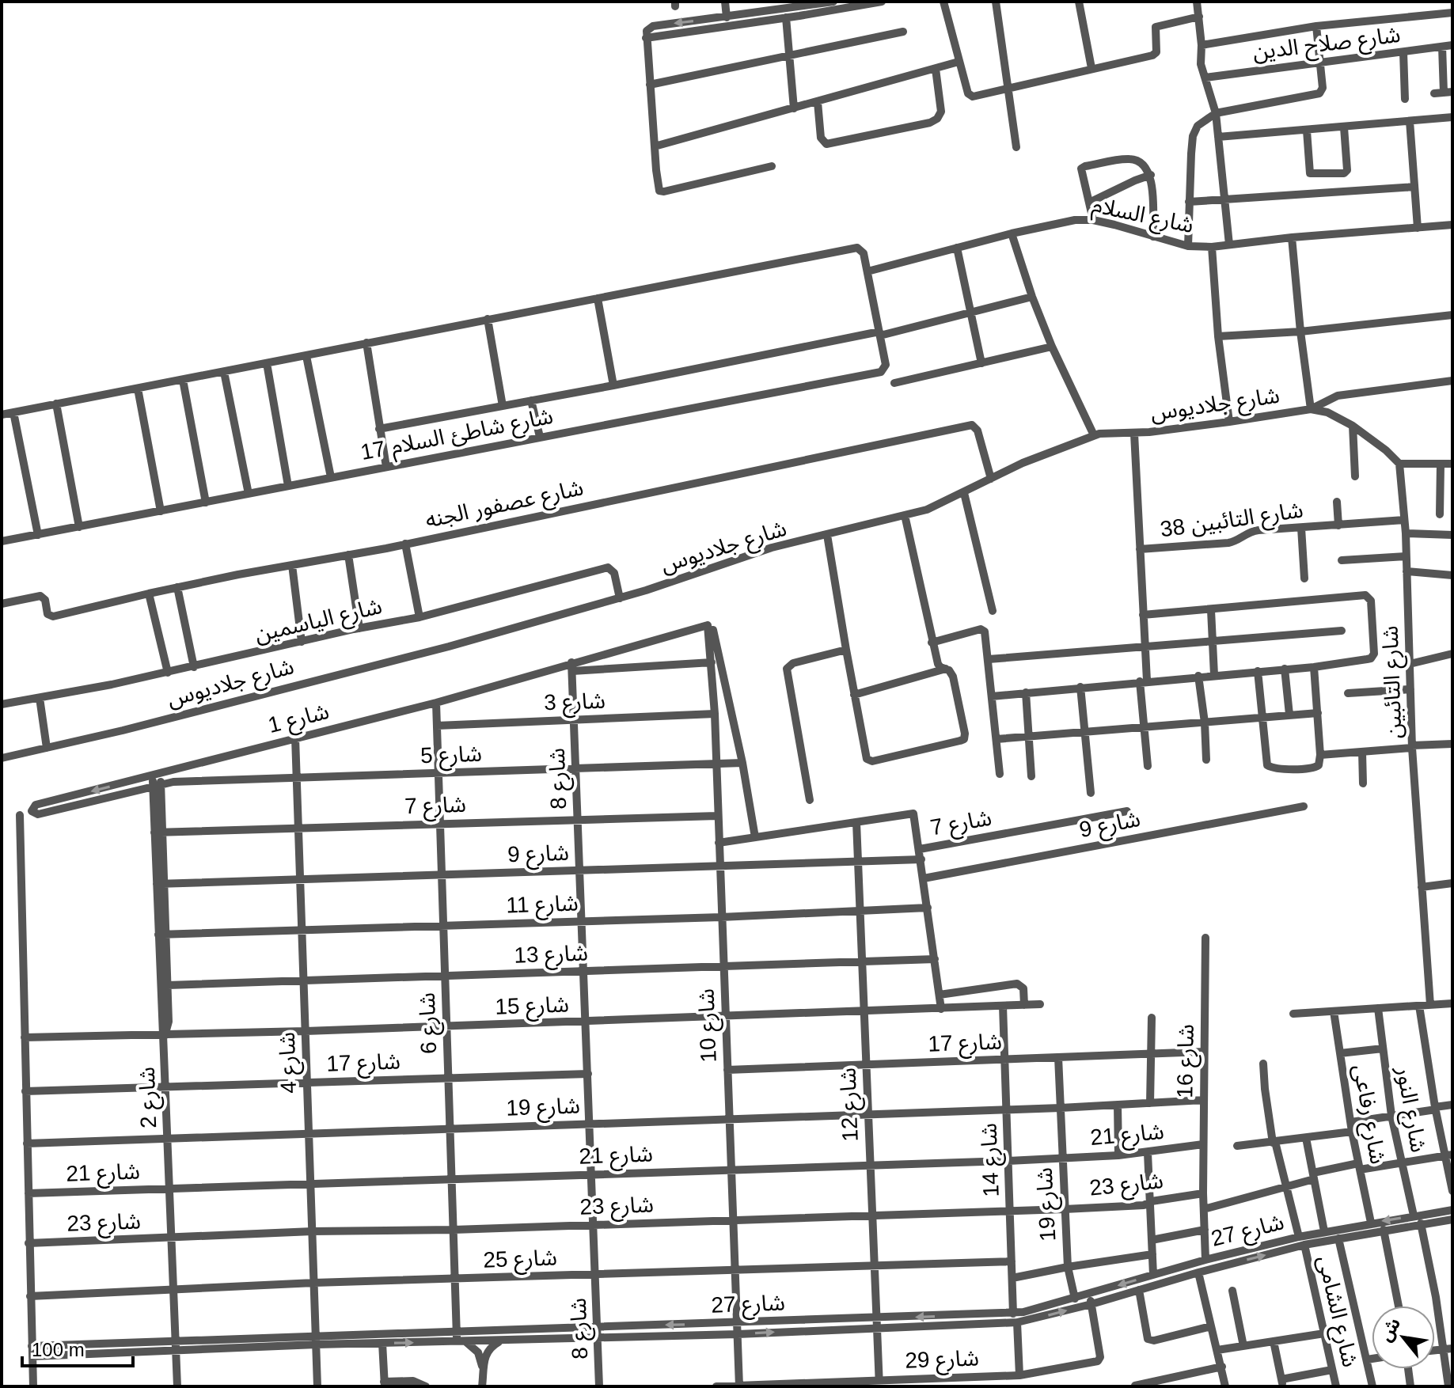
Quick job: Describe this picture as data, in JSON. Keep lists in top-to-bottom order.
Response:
{
  "streets": {
    "street": [
      "شارع صلاح الدين",
      "شارع السلام",
      "شارع جلاديوس",
      "شارع شاطئ السلام 17",
      "شارع عصفور الجنه",
      "شارع التائبين 38",
      "شارع الياسمين",
      "شارع التائبين",
      "شارع 3",
      "شارع 1",
      "شارع 5",
      "شارع 8",
      "شارع 7",
      "شارع 9",
      "شارع 11",
      "شارع 13",
      "شارع 15",
      "شارع 6",
      "شارع 10",
      "شارع 17",
      "شارع 16",
      "شارع 4",
      "شارع 2",
      "شارع 12",
      "شارع 19",
      "شارع النور",
      "شارع رفاعى",
      "شارع 21",
      "شارع 14",
      "شارع 23",
      "شارع 27",
      "شارع 25",
      "شارع الشامى",
      "شارع 29"
    ]
  },
  "crossings": [
    ["شارع السلام", "شارع شاطئ السلام 17"],
    ["شارع جلاديوس", "شارع عصفور الجنه"],
    ["شارع جلاديوس", "شارع الياسمين"],
    ["شارع التائبين 38", "شارع التائبين"],
    ["شارع 3", "شارع 8"],
    ["شارع 3", "شارع 6"],
    ["شارع 3", "شارع 10"],
    ["شارع 1", "شارع 5"],
    ["شارع 1", "شارع 8"],
    ["شارع 1", "شارع 6"],
    ["شارع 1", "شارع 10"],
    ["شارع 1", "شارع 4"],
    ["شارع 1", "شارع 2"],
    ["شارع 5", "شارع 8"],
    ["شارع 5", "شارع 6"],
    ["شارع 5", "شارع 10"],
    ["شارع 5", "شارع 4"],
    ["شارع 5", "شارع 2"],
    ["شارع 8", "شارع 7"],
    ["شارع 8", "شارع 9"],
    ["شارع 8", "شارع 11"],
    ["شارع 8", "شارع 13"],
    ["شارع 8", "شارع 15"],
    ["شارع 8", "شارع 17"],
    ["شارع 8", "شارع 19"],
    ["شارع 8", "شارع 21"],
    ["شارع 8", "شارع 23"],
    ["شارع 8", "شارع 27"],
    ["شارع 8", "شارع 25"],
    ["شارع 7", "شارع 6"],
    ["شارع 7", "شارع 10"],
    ["شارع 7", "شارع 4"],
    ["شارع 7", "شارع 2"],
    ["شارع 7", "شارع 12"],
    ["شارع 9", "شارع 6"],
    ["شارع 9", "شارع 10"],
    ["شارع 9", "شارع 4"],
    ["شارع 9", "شارع 2"],
    ["شارع 9", "شارع 12"],
    ["شارع 11", "شارع 6"],
    ["شارع 11", "شارع 10"],
    ["شارع 11", "شارع 4"],
    ["شارع 11", "شارع 2"],
    ["شارع 11", "شارع 12"],
    ["شارع 13", "شارع 6"],
    ["شارع 13", "شارع 10"],
    ["شارع 13", "شارع 4"],
    ["شارع 13", "شارع 2"],
    ["شارع 13", "شارع 12"],
    ["شارع 15", "شارع 6"],
    ["شارع 15", "شارع 10"],
    ["شارع 15", "شارع 4"],
    ["شارع 15", "شارع 2"],
    ["شارع 15", "شارع 12"],
    ["شارع 15", "شارع 14"],
    ["شارع 6", "شارع 17"],
    ["شارع 6", "شارع 19"],
    ["شارع 6", "شارع 21"],
    ["شارع 6", "شارع 23"],
    ["شارع 6", "شارع 27"],
    ["شارع 6", "شارع 25"],
    ["شارع 10", "شارع 17"],
    ["شارع 10", "شارع 19"],
    ["شارع 10", "شارع 21"],
    ["شارع 10", "شارع 23"],
    ["شارع 10", "شارع 27"],
    ["شارع 10", "شارع 25"],
    ["شارع 10", "شارع 29"],
    ["شارع 17", "شارع 16"],
    ["شارع 17", "شارع 4"],
    ["شارع 17", "شارع 2"],
    ["شارع 17", "شارع 12"],
    ["شارع 17", "شارع 19"],
    ["شارع 17", "شارع 14"],
    ["شارع 16", "شارع 19"],
    ["شارع 16", "شارع 21"],
    ["شارع 16", "شارع 23"],
    ["شارع 16", "شارع 27"],
    ["شارع 4", "شارع 19"],
    ["شارع 4", "شارع 21"],
    ["شارع 4", "شارع 23"],
    ["شارع 4", "شارع 27"],
    ["شارع 4", "شارع 25"],
    ["شارع 2", "شارع 19"],
    ["شارع 2", "شارع 21"],
    ["شارع 2", "شارع 23"],
    ["شارع 2", "شارع 27"],
    ["شارع 2", "شارع 25"],
    ["شارع 12", "شارع 19"],
    ["شارع 12", "شارع 21"],
    ["شارع 12", "شارع 23"],
    ["شارع 12", "شارع 27"],
    ["شارع 12", "شارع 25"],
    ["شارع 12", "شارع 29"],
    ["شارع 19", "شارع 21"],
    ["شارع 19", "شارع 14"],
    ["شارع 19", "شارع 23"],
    ["شارع 19", "شارع 27"],
    ["شارع النور", "شارع 27"],
    ["شارع رفاعى", "شارع 27"],
    ["شارع 21", "شارع 14"],
    ["شارع 14", "شارع 23"],
    ["شارع 14", "شارع 27"],
    ["شارع 14", "شارع 25"],
    ["شارع 27", "شارع الشامى"],
    ["شارع 27", "شارع 29"]
  ],
  "scale_bar": "100 m",
  "north": "top left"
}
